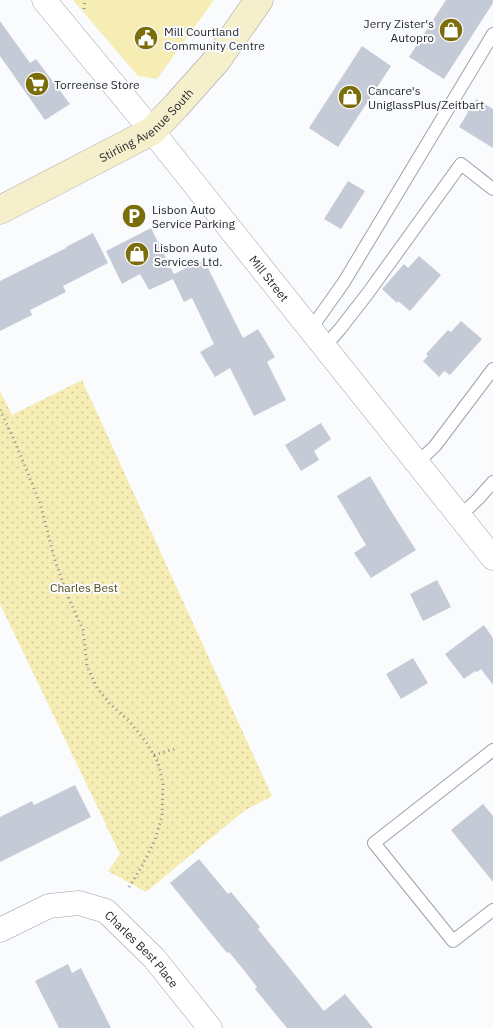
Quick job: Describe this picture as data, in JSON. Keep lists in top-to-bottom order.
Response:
{
  "streets": {
    "street": ["Stirling Avenue South", "Mill Street", "Charles Best Place"]
  },
  "crossings": [
    ["Stirling Avenue South", "Mill Street"]
  ],
  "parks": ["Charles Best"],
  "places": {
    "shop": ["Jerry Zister's Autopro", "Cancare's UniglassPlus/Zeitbart", "Lisbon Auto Services Ltd."],
    "public building": ["Mill Courtland Community Centre"],
    "supermarket": ["Torreense Store"],
    "parking": ["Lisbon Auto Service Parking"]
  }
}
